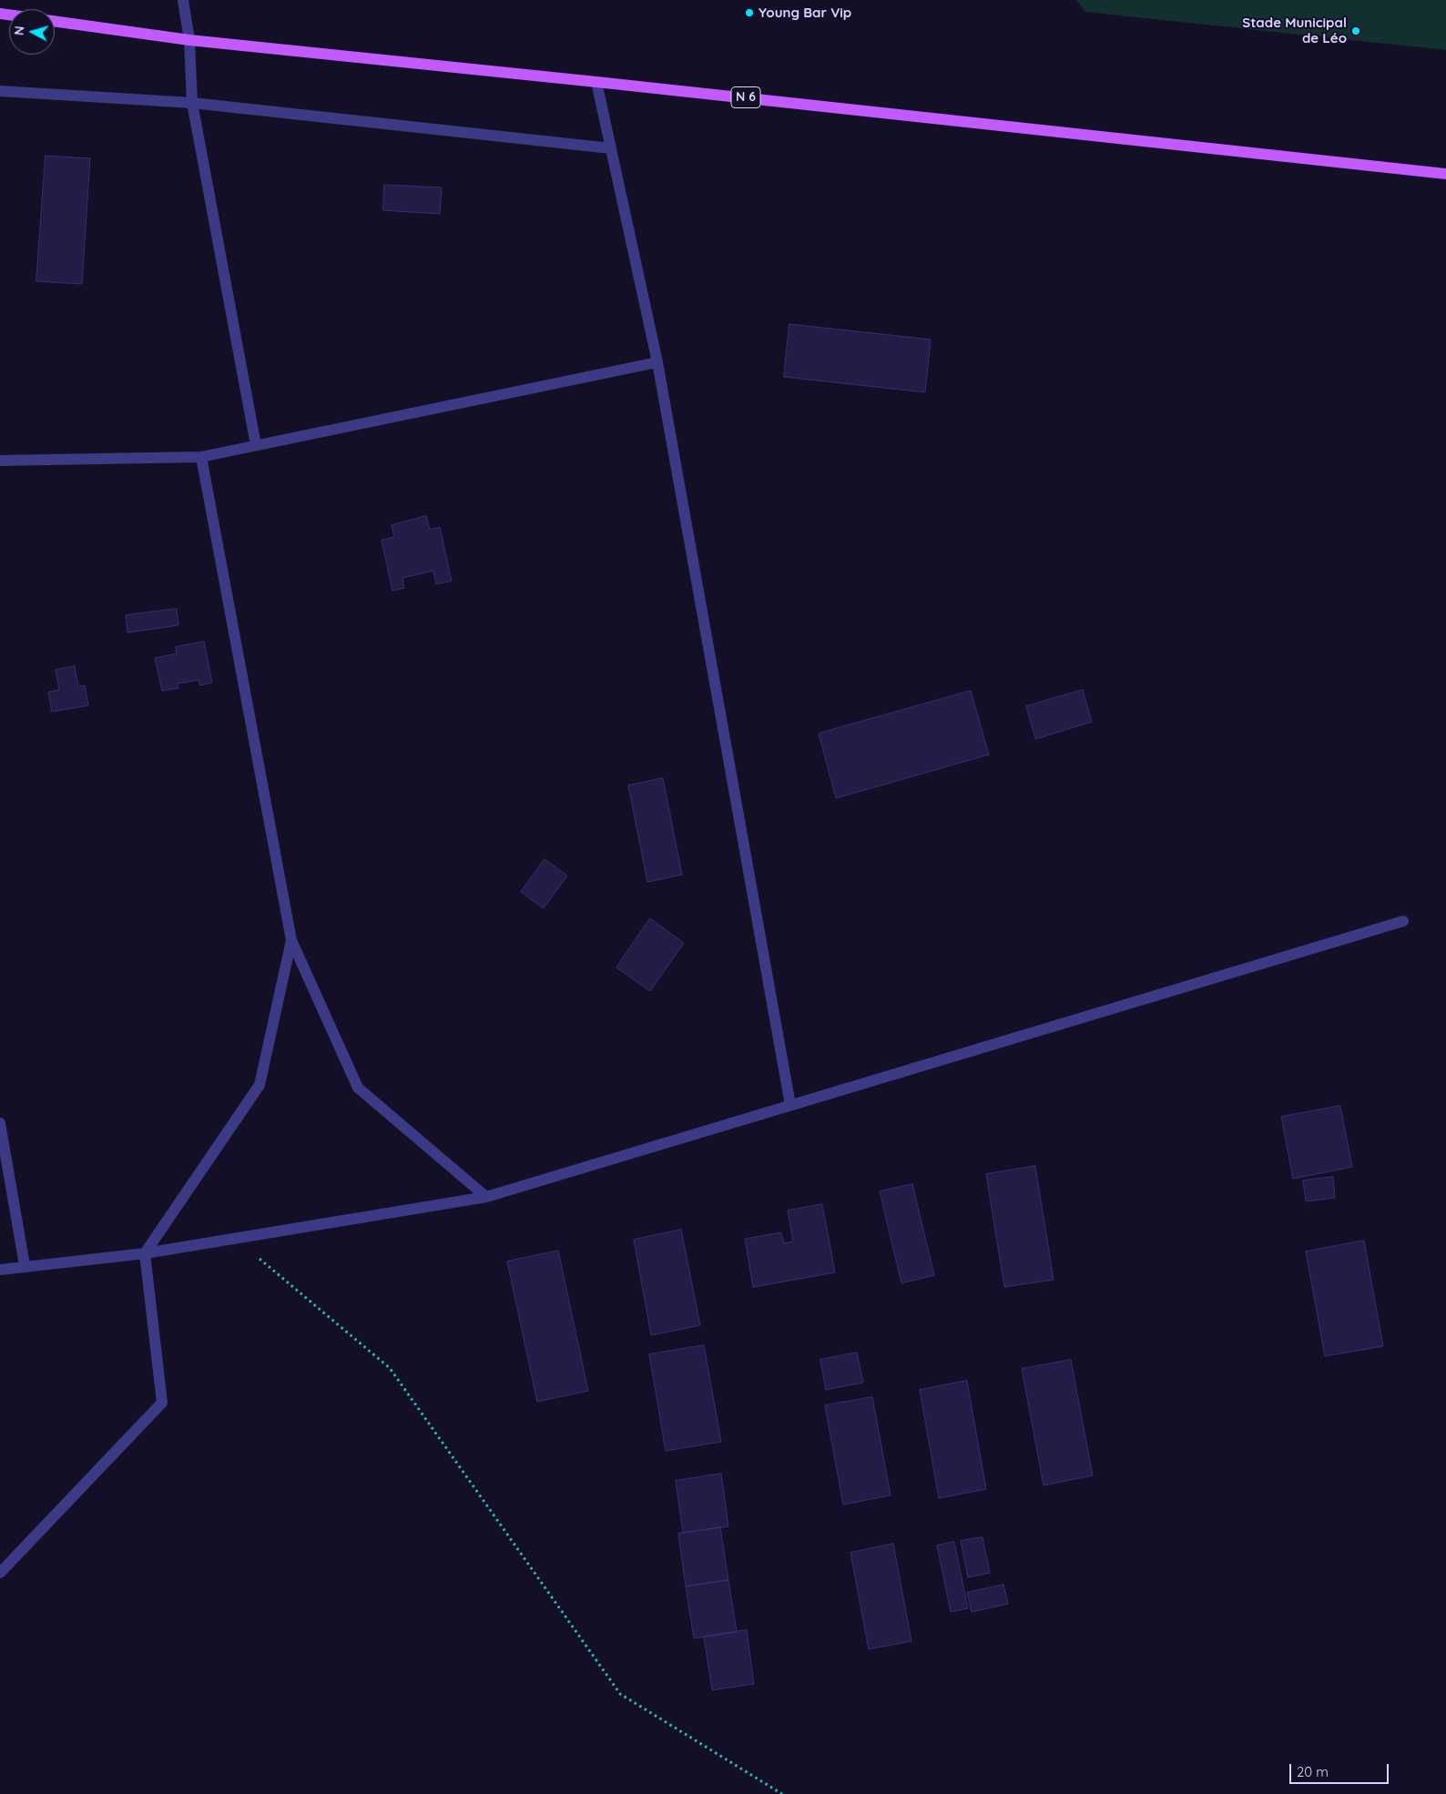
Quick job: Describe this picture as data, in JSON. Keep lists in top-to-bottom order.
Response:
{
  "streets": {
    "main road": ["N 6"]
  },
  "places": ["Young Bar Vip", "Stade Municipal de Léo"],
  "scale_bar": "20 m",
  "north": "left"
}
